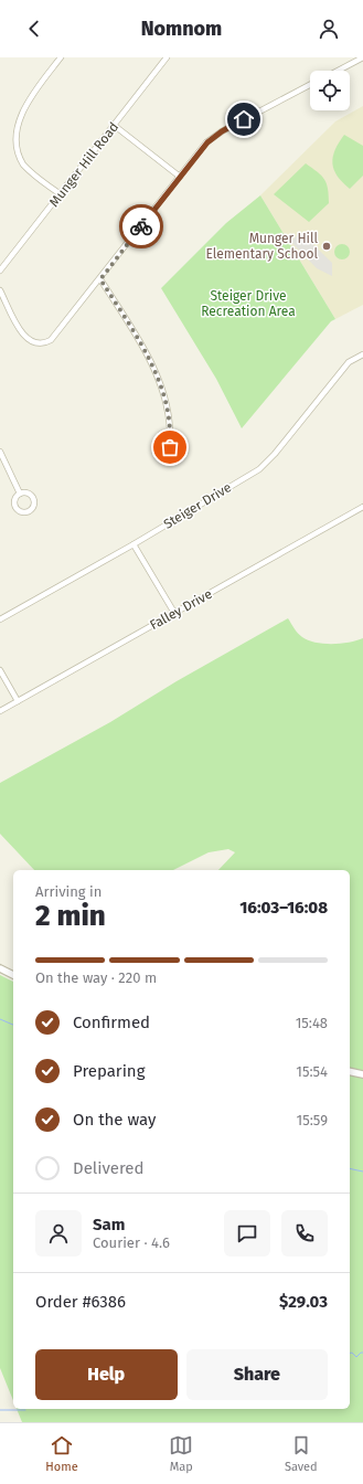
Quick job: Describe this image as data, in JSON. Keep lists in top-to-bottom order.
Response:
{
  "streets": {
    "street": ["Munger Hill Road", "Steiger Drive", "Falley Drive"]
  },
  "parks": ["Steiger Drive Recreation Area"],
  "places": ["Munger Hill Elementary School"],
  "page": {
    "header": "Nomnom",
    "heading": ["2 min", "Arriving in", "16:03–16:08"],
    "panel": [
      "Sam",
      "Courier · 4.6",
      "Order #6386",
      "$29.03"
    ],
    "bar": "On the way · 220 m",
    "list": [
      ["Confirmed", "15:48"],
      ["Preparing", "15:54"],
      ["On the way", "15:59"],
      "Delivered"
    ],
    "buttons": ["Help", "Share"],
    "tabs": ["Home", "Map", "Saved"]
  }
}
